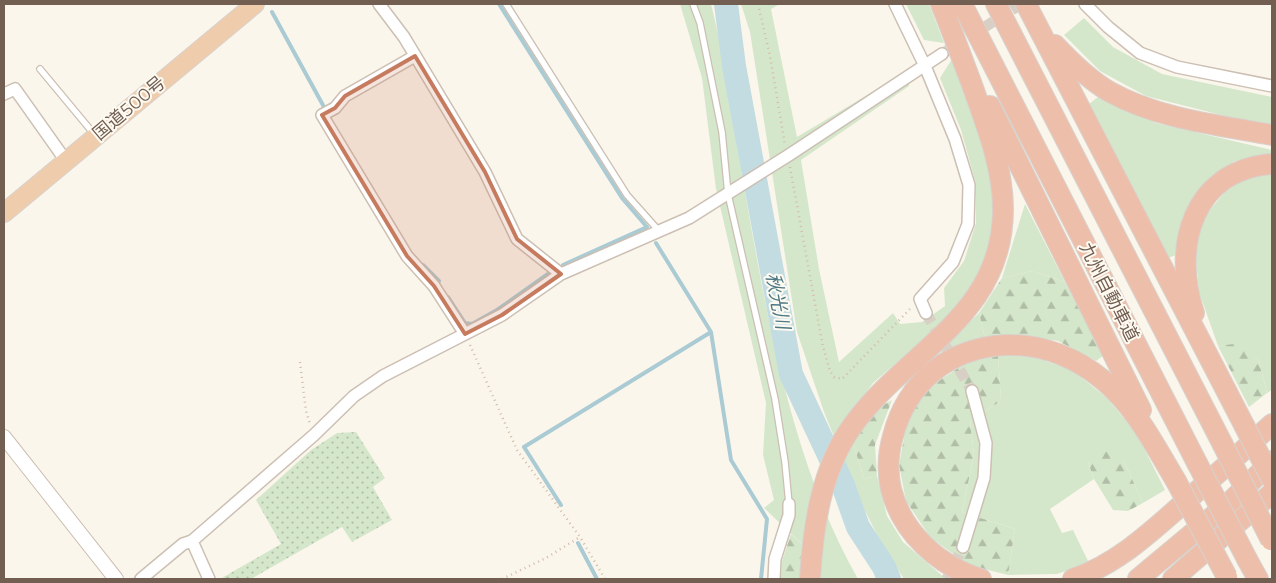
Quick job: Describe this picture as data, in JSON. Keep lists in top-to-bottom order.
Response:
{
  "streets": {
    "highway": ["国道500号", "九州自動車道"]
  },
  "water": ["秋光川"]
}
